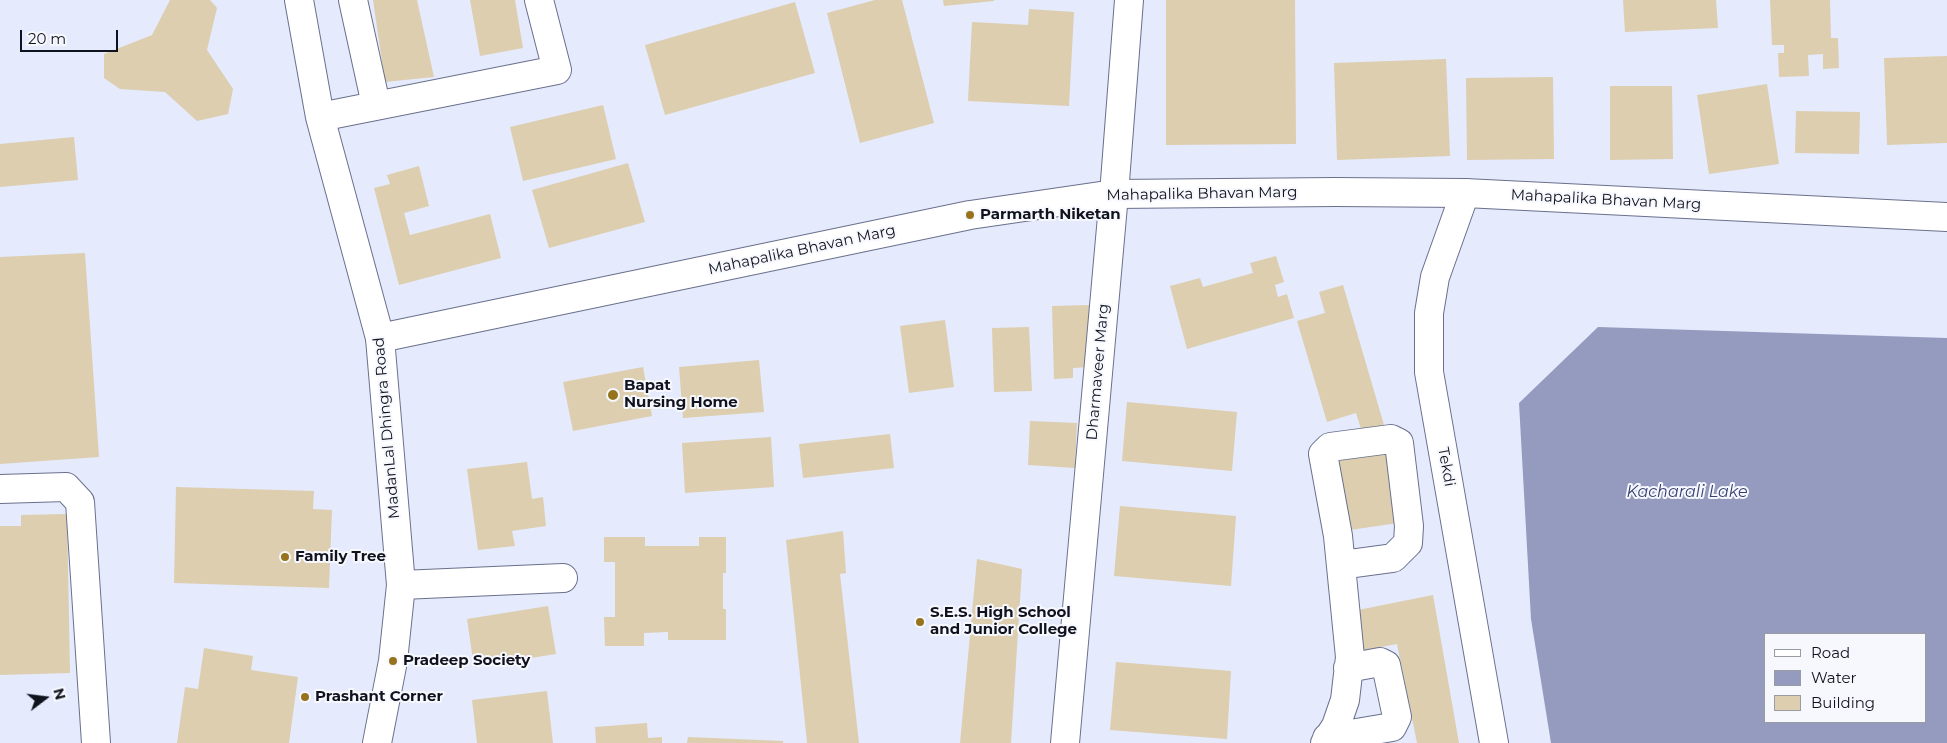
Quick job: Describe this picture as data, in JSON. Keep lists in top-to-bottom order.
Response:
{
  "streets": {
    "street": [
      "Mahapalika Bhavan Marg",
      "Dharmaveer Marg",
      "MadanLal Dhingra Road",
      "Tekdi"
    ]
  },
  "crossings": [
    ["Mahapalika Bhavan Marg", "Dharmaveer Marg"],
    ["Mahapalika Bhavan Marg", "MadanLal Dhingra Road"],
    ["Mahapalika Bhavan Marg", "Tekdi"]
  ],
  "water": ["Kacharali Lake"],
  "places": [
    "Parmarth Niketan",
    "Bapat Nursing Home",
    "Family Tree",
    "S.E.S. High School and Junior College",
    "Pradeep Society",
    "Prashant Corner"
  ],
  "legend": ["Road", "Water", "Building"],
  "scale_bar": "20 m",
  "north": "right"
}
